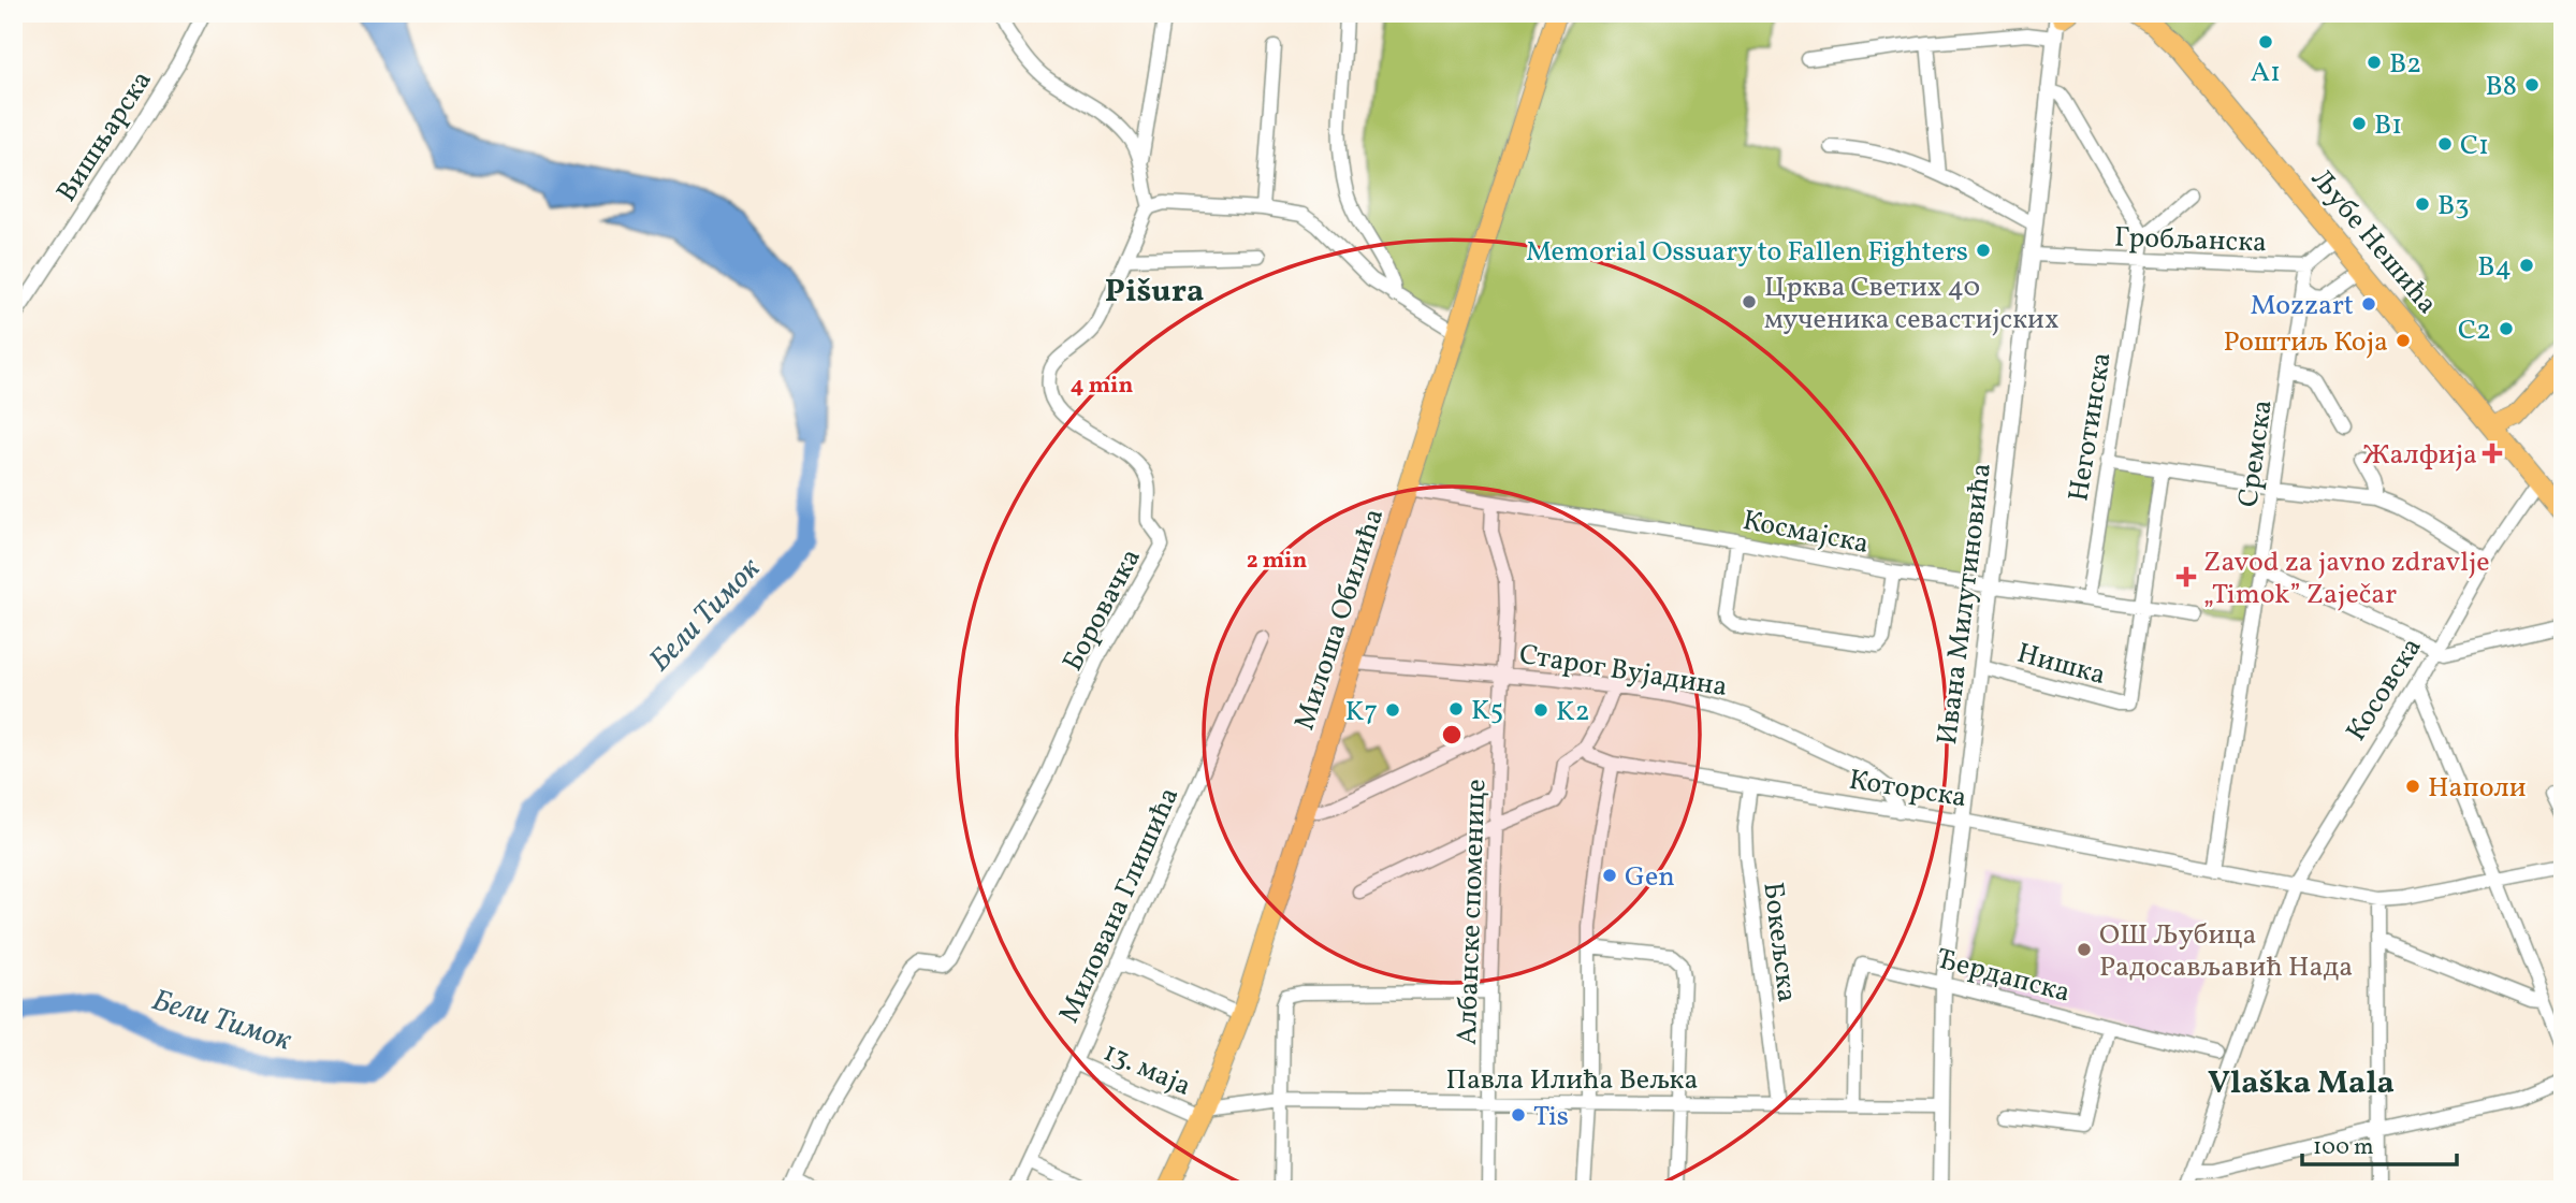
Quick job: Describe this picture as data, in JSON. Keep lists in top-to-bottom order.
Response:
{
  "streets": {
    "main road": ["Љубе Нешића", "Милоша Обилића"],
    "street": [
      "Вишњарска",
      "Гробљанска",
      "Неготинска",
      "Сремска",
      "Космајска",
      "Ивана Милутиновића",
      "Боровачка",
      "Нишка",
      "Старог Вујадина",
      "Косовска",
      "Которска",
      "Милована Глишића",
      "Албанске споменице",
      "Бокељска",
      "Ђердапска",
      "13. маја",
      "Павла Илића Вељка"
    ]
  },
  "crossings": [
    ["Гробљанска", "Љубе Нешића"],
    ["Гробљанска", "Неготинска"],
    ["Гробљанска", "Сремска"],
    ["Гробљанска", "Ивана Милутиновића"],
    ["Љубе Нешића", "Косовска"],
    ["Неготинска", "Космајска"],
    ["Сремска", "Которска"],
    ["Космајска", "Ивана Милутиновића"],
    ["Космајска", "Милоша Обилића"],
    ["Космајска", "Нишка"],
    ["Космајска", "Албанске споменице"],
    ["Ивана Милутиновића", "Нишка"],
    ["Ивана Милутиновића", "Которска"],
    ["Ивана Милутиновића", "Ђердапска"],
    ["Ивана Милутиновића", "Павла Илића Вељка"],
    ["Милоша Обилића", "Старог Вујадина"],
    ["Милоша Обилића", "13. маја"],
    ["Милоша Обилића", "Павла Илића Вељка"],
    ["Старог Вујадина", "Которска"],
    ["Старог Вујадина", "Албанске споменице"],
    ["Косовска", "Которска"],
    ["Которска", "Бокељска"],
    ["Милована Глишића", "13. маја"],
    ["Албанске споменице", "Павла Илића Вељка"],
    ["Бокељска", "Павла Илића Вељка"],
    ["Ђердапска", "Павла Илића Вељка"],
    ["13. маја", "Павла Илића Вељка"]
  ],
  "districts": ["Pišura", "Vlaška Mala"],
  "water": ["Бели Тимок"],
  "places": {
    "other": [
      "A1",
      "B2",
      "B8",
      "B1",
      "C1",
      "B3",
      "Memorial Ossuary to Fallen Fighters",
      "B4",
      "Црква Светих 40 мученика севастијских",
      "Mozzart",
      "C2",
      "Роштиљ Која",
      "K5",
      "K7",
      "K2",
      "Наполи",
      "Gen",
      "ОШ Љубица Радосављавић Нада",
      "Tis"
    ],
    "health": ["Жалфија", "Zavod za javno zdravlje „Timok” Zaječar"]
  },
  "scale_bar": "100 m",
  "rings": ["4 min", "2 min"]
}
